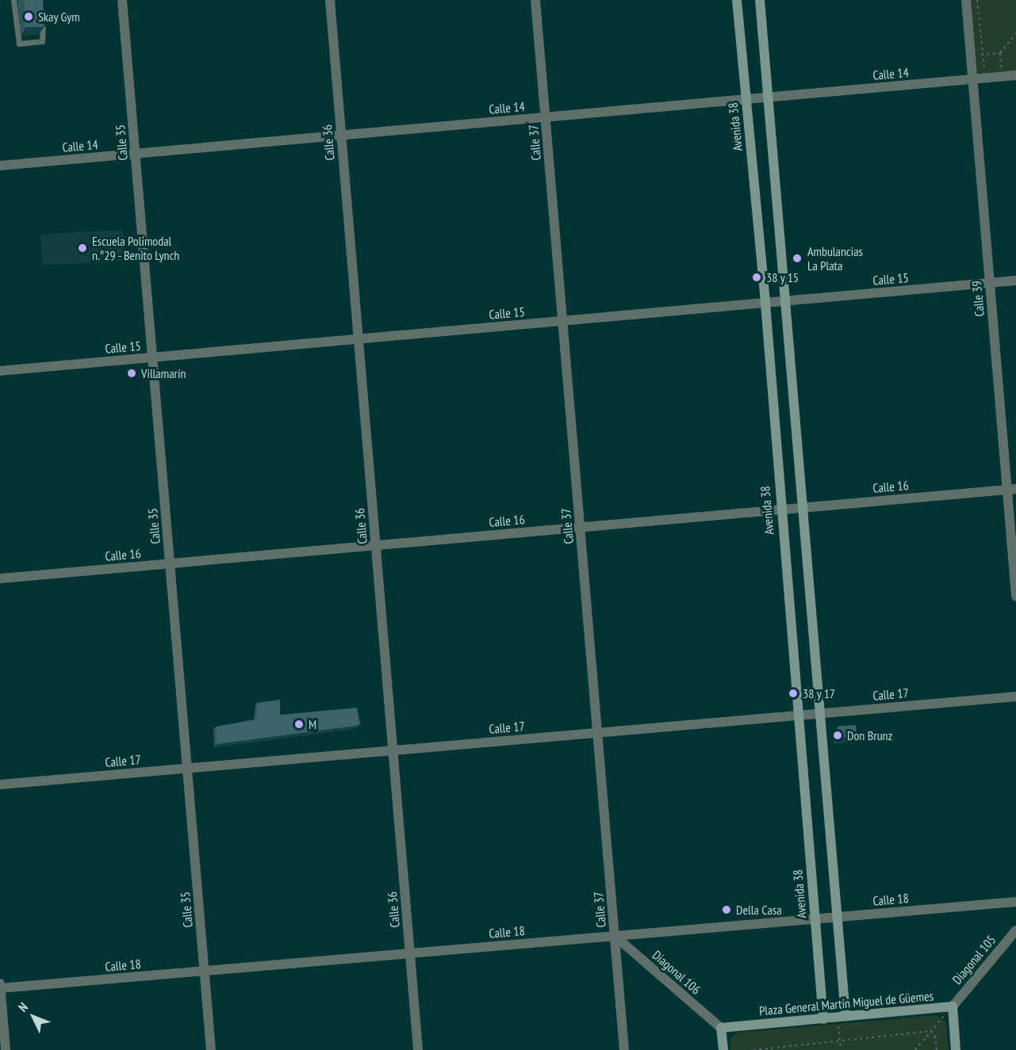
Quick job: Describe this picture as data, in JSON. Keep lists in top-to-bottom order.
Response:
{
  "streets": {
    "main road": ["Avenida 38", "Plaza General Martín Miguel de Güemes"],
    "street": [
      "Calle 14",
      "Calle 35",
      "Calle 36",
      "Calle 37",
      "Calle 15",
      "Calle 39",
      "Calle 16",
      "Calle 17",
      "Calle 18",
      "Diagonal 105",
      "Diagonal 106"
    ]
  },
  "crossings": [
    ["Calle 14", "Avenida 38"],
    ["Calle 14", "Calle 35"],
    ["Calle 14", "Calle 36"],
    ["Calle 14", "Calle 37"],
    ["Calle 14", "Calle 39"],
    ["Avenida 38", "Calle 15"],
    ["Avenida 38", "Calle 16"],
    ["Avenida 38", "Calle 17"],
    ["Avenida 38", "Calle 18"],
    ["Avenida 38", "Plaza General Martín Miguel de Güemes"],
    ["Calle 35", "Calle 15"],
    ["Calle 35", "Calle 16"],
    ["Calle 35", "Calle 17"],
    ["Calle 35", "Calle 18"],
    ["Calle 36", "Calle 15"],
    ["Calle 36", "Calle 16"],
    ["Calle 36", "Calle 17"],
    ["Calle 36", "Calle 18"],
    ["Calle 37", "Calle 15"],
    ["Calle 37", "Calle 16"],
    ["Calle 37", "Calle 17"],
    ["Calle 37", "Calle 18"],
    ["Calle 37", "Diagonal 106"],
    ["Calle 15", "Calle 39"],
    ["Calle 39", "Calle 16"],
    ["Calle 18", "Diagonal 106"],
    ["Diagonal 105", "Plaza General Martín Miguel de Güemes"],
    ["Diagonal 106", "Plaza General Martín Miguel de Güemes"]
  ],
  "places": [
    "Skay Gym",
    "Escuela Polimodal n.°29 - Benito Lynch",
    "Ambulancias La Plata",
    "38 y 15",
    "Villamarín",
    "38 y 17",
    "M",
    "Don Brunz",
    "Della Casa"
  ],
  "north": "top left"
}
